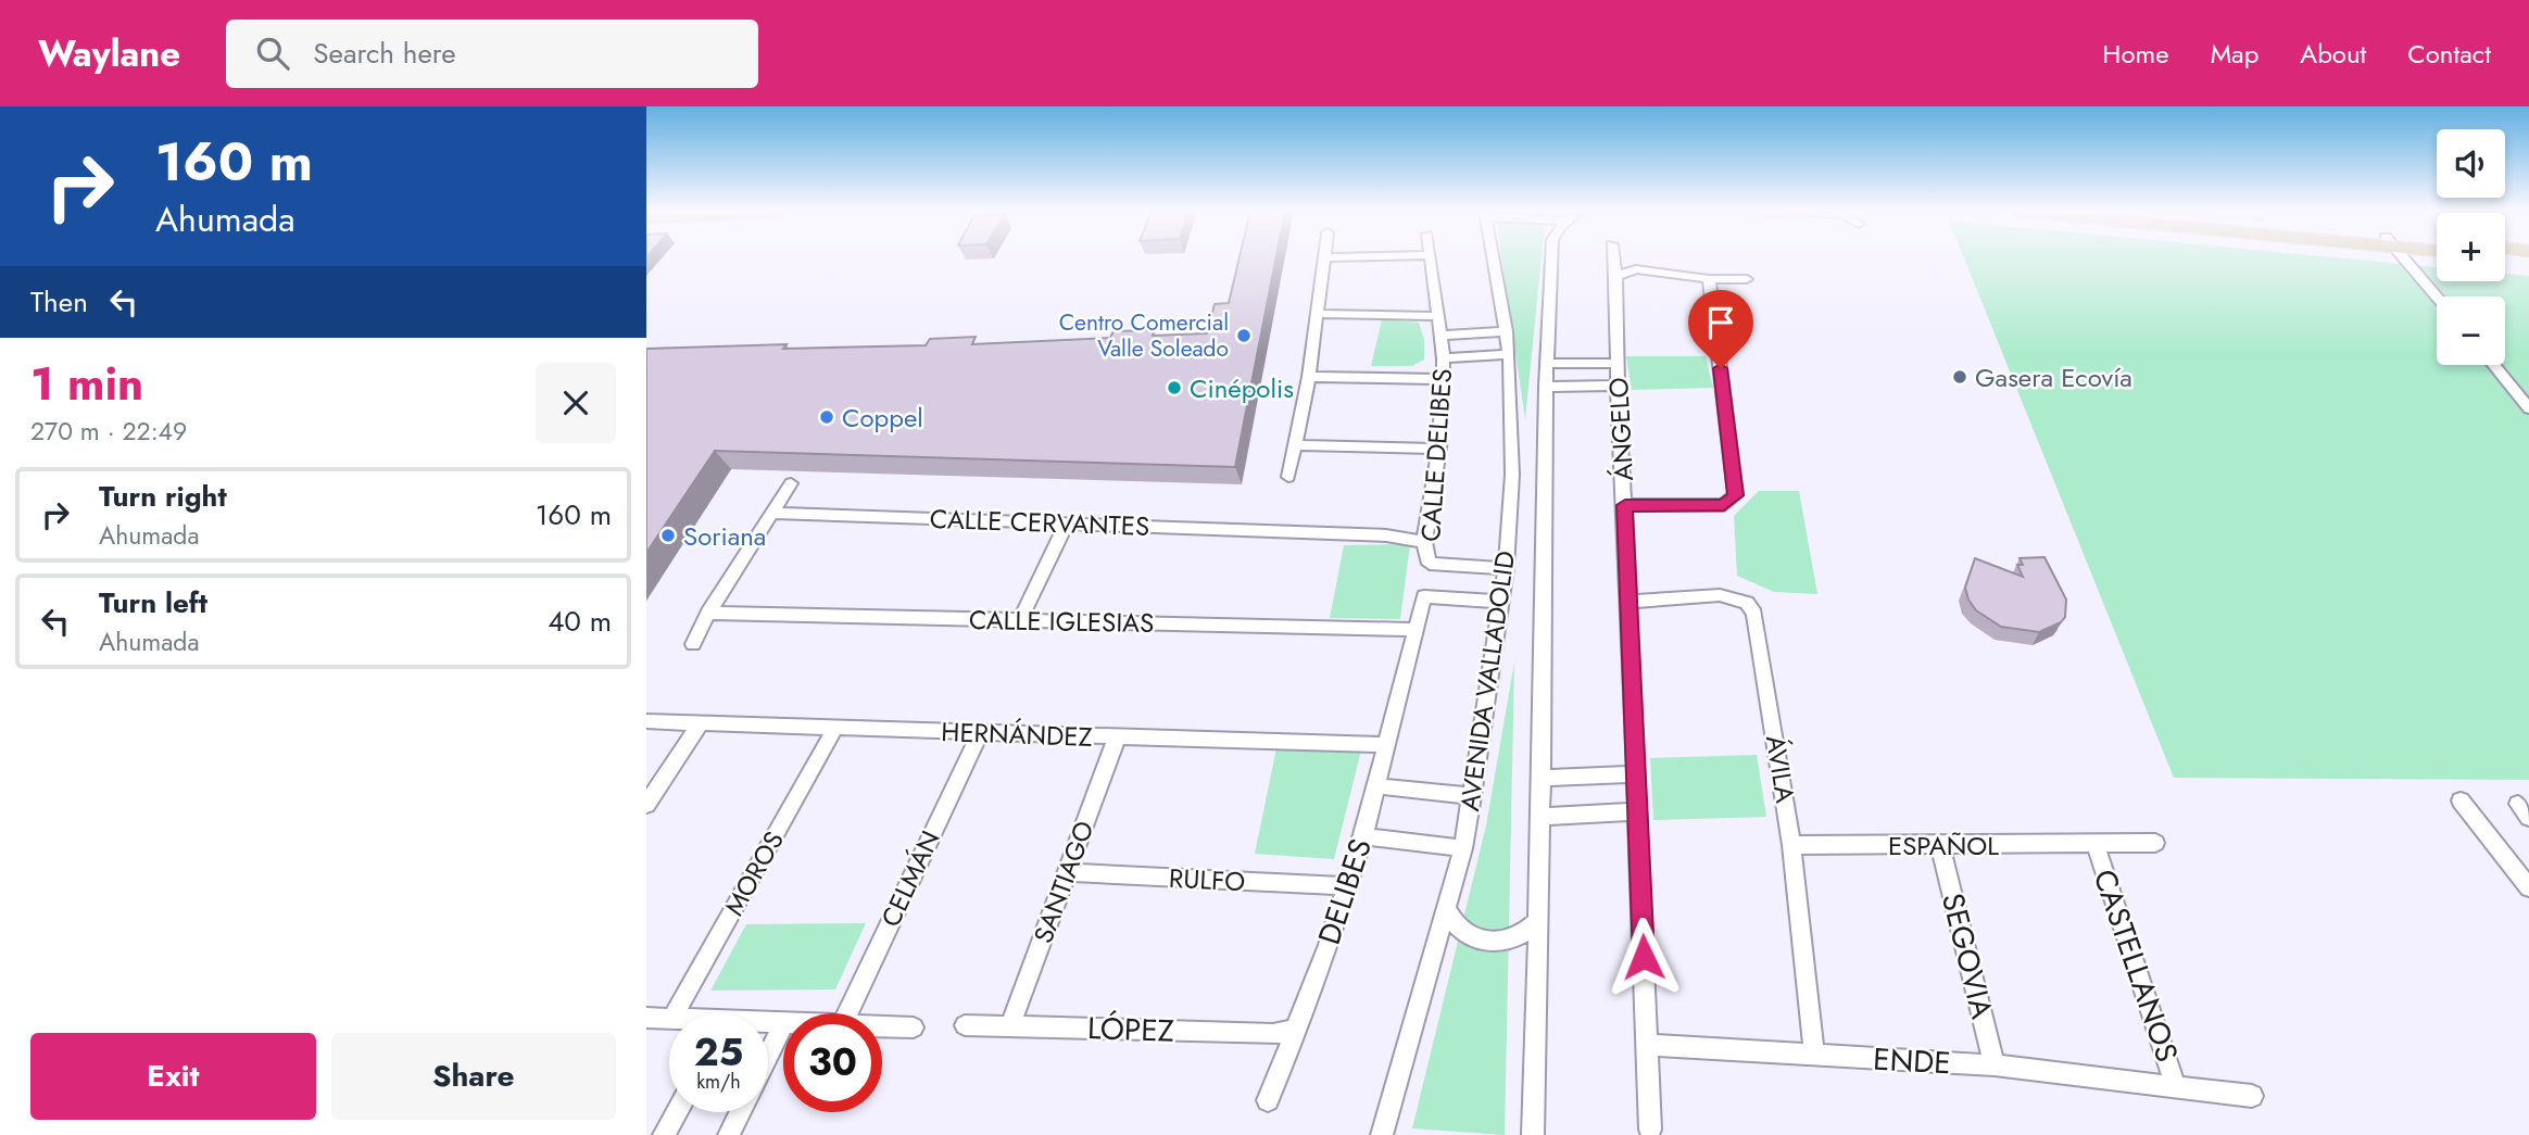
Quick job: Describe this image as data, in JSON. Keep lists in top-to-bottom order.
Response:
{
  "streets": {
    "street": [
      "ÁNGELO",
      "CALLE DELIBES",
      "CALLE CERVANTES",
      "CALLE IGLESIAS",
      "AVENIDA VALLADOLID",
      "HERNÁNDEZ",
      "ÁVILA",
      "ESPAÑOL",
      "MOROS",
      "CELMÁN",
      "RULFO",
      "SANTIAGO",
      "DELIBES",
      "SEGOVIA",
      "CASTELLANOS",
      "LÓPEZ",
      "ENDE"
    ]
  },
  "crossings": [
    ["ÁNGELO", "ÁVILA"],
    ["ÁNGELO", "ENDE"],
    ["CALLE DELIBES", "CALLE CERVANTES"],
    ["CALLE DELIBES", "AVENIDA VALLADOLID"],
    ["CALLE IGLESIAS", "DELIBES"],
    ["HERNÁNDEZ", "MOROS"],
    ["HERNÁNDEZ", "CELMÁN"],
    ["HERNÁNDEZ", "SANTIAGO"],
    ["HERNÁNDEZ", "DELIBES"],
    ["ÁVILA", "ESPAÑOL"],
    ["ÁVILA", "ENDE"],
    ["ESPAÑOL", "SEGOVIA"],
    ["ESPAÑOL", "CASTELLANOS"],
    ["RULFO", "SANTIAGO"],
    ["RULFO", "DELIBES"],
    ["SANTIAGO", "LÓPEZ"],
    ["DELIBES", "LÓPEZ"],
    ["SEGOVIA", "ENDE"],
    ["CASTELLANOS", "ENDE"]
  ],
  "places": [
    "Centro Comercial Valle Soleado",
    "Gasera Ecovía",
    "Cinépolis",
    "Coppel",
    "Soriana"
  ],
  "page": {
    "header": "Waylane",
    "search": "Search here",
    "nav": [
      "Home",
      "Map",
      "About",
      "Contact"
    ],
    "turn": ["160 m", "Ahumada"],
    "map_buttons": ["+", "−"],
    "then": "Then",
    "heading": ["1 min", "270 m · 22:49"],
    "list": [
      {
        "name": "Turn right",
        "note": "Ahumada",
        "value": "160 m"
      },
      {
        "name": "Turn left",
        "note": "Ahumada",
        "value": "40 m"
      }
    ],
    "speed": "25 km/h",
    "limit": "30",
    "buttons": ["Exit", "Share"]
  }
}
